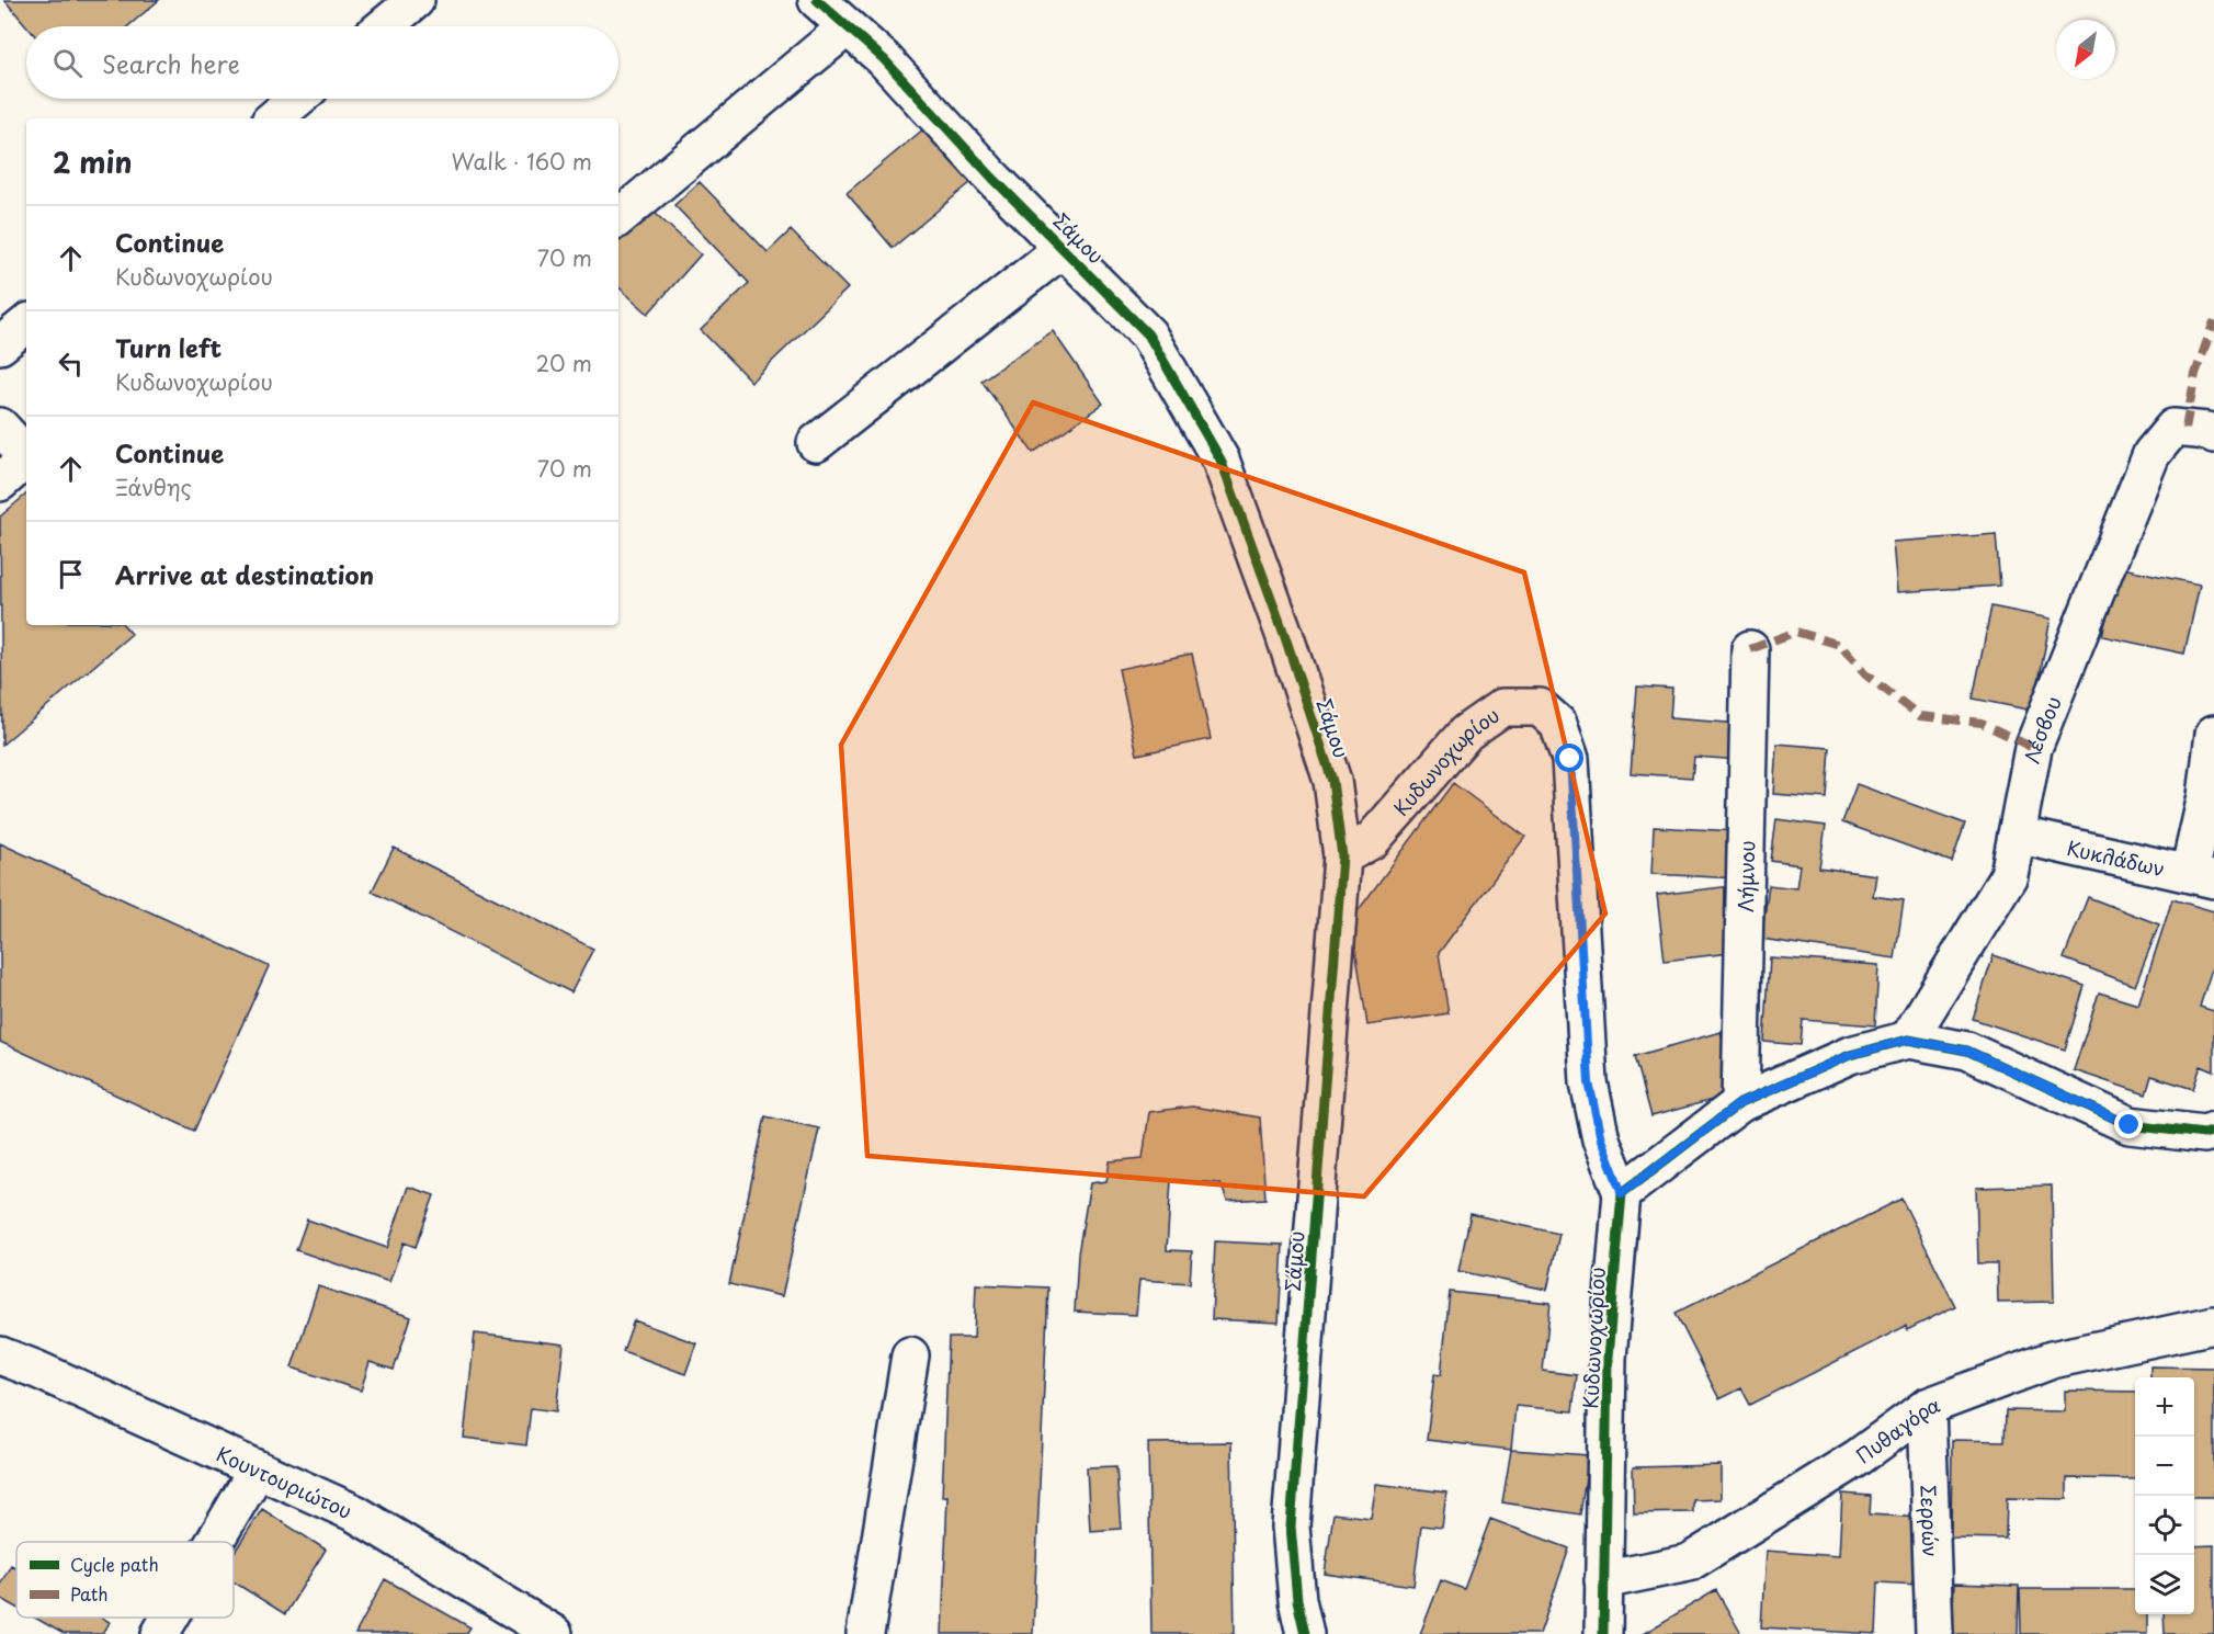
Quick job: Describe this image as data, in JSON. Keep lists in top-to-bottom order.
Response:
{
  "streets": {
    "street": [
      "Σάμου",
      "Λέσβου",
      "Κυδωνοχωρίου",
      "Κυκλάδων",
      "Λήμνου",
      "Πυθαγόρα",
      "Κουντουριώτου",
      "Σερρών"
    ]
  },
  "crossings": [
    ["Σάμου", "Κυδωνοχωρίου"],
    ["Λέσβου", "Κυκλάδων"],
    ["Κυδωνοχωρίου", "Πυθαγόρα"],
    ["Πυθαγόρα", "Σερρών"]
  ],
  "legend": ["Cycle path", "Path"],
  "north": "bottom left",
  "page": {
    "search": "Search here",
    "heading": ["2 min", "Walk · 160 m"],
    "list": [
      ["Continue", "Κυδωνοχωρίου", "70 m"],
      ["Turn left", "Κυδωνοχωρίου", "20 m"],
      ["Continue", "Ξάνθης", "70 m"],
      "Arrive at destination"
    ],
    "map_buttons": ["+", "−"]
  }
}
